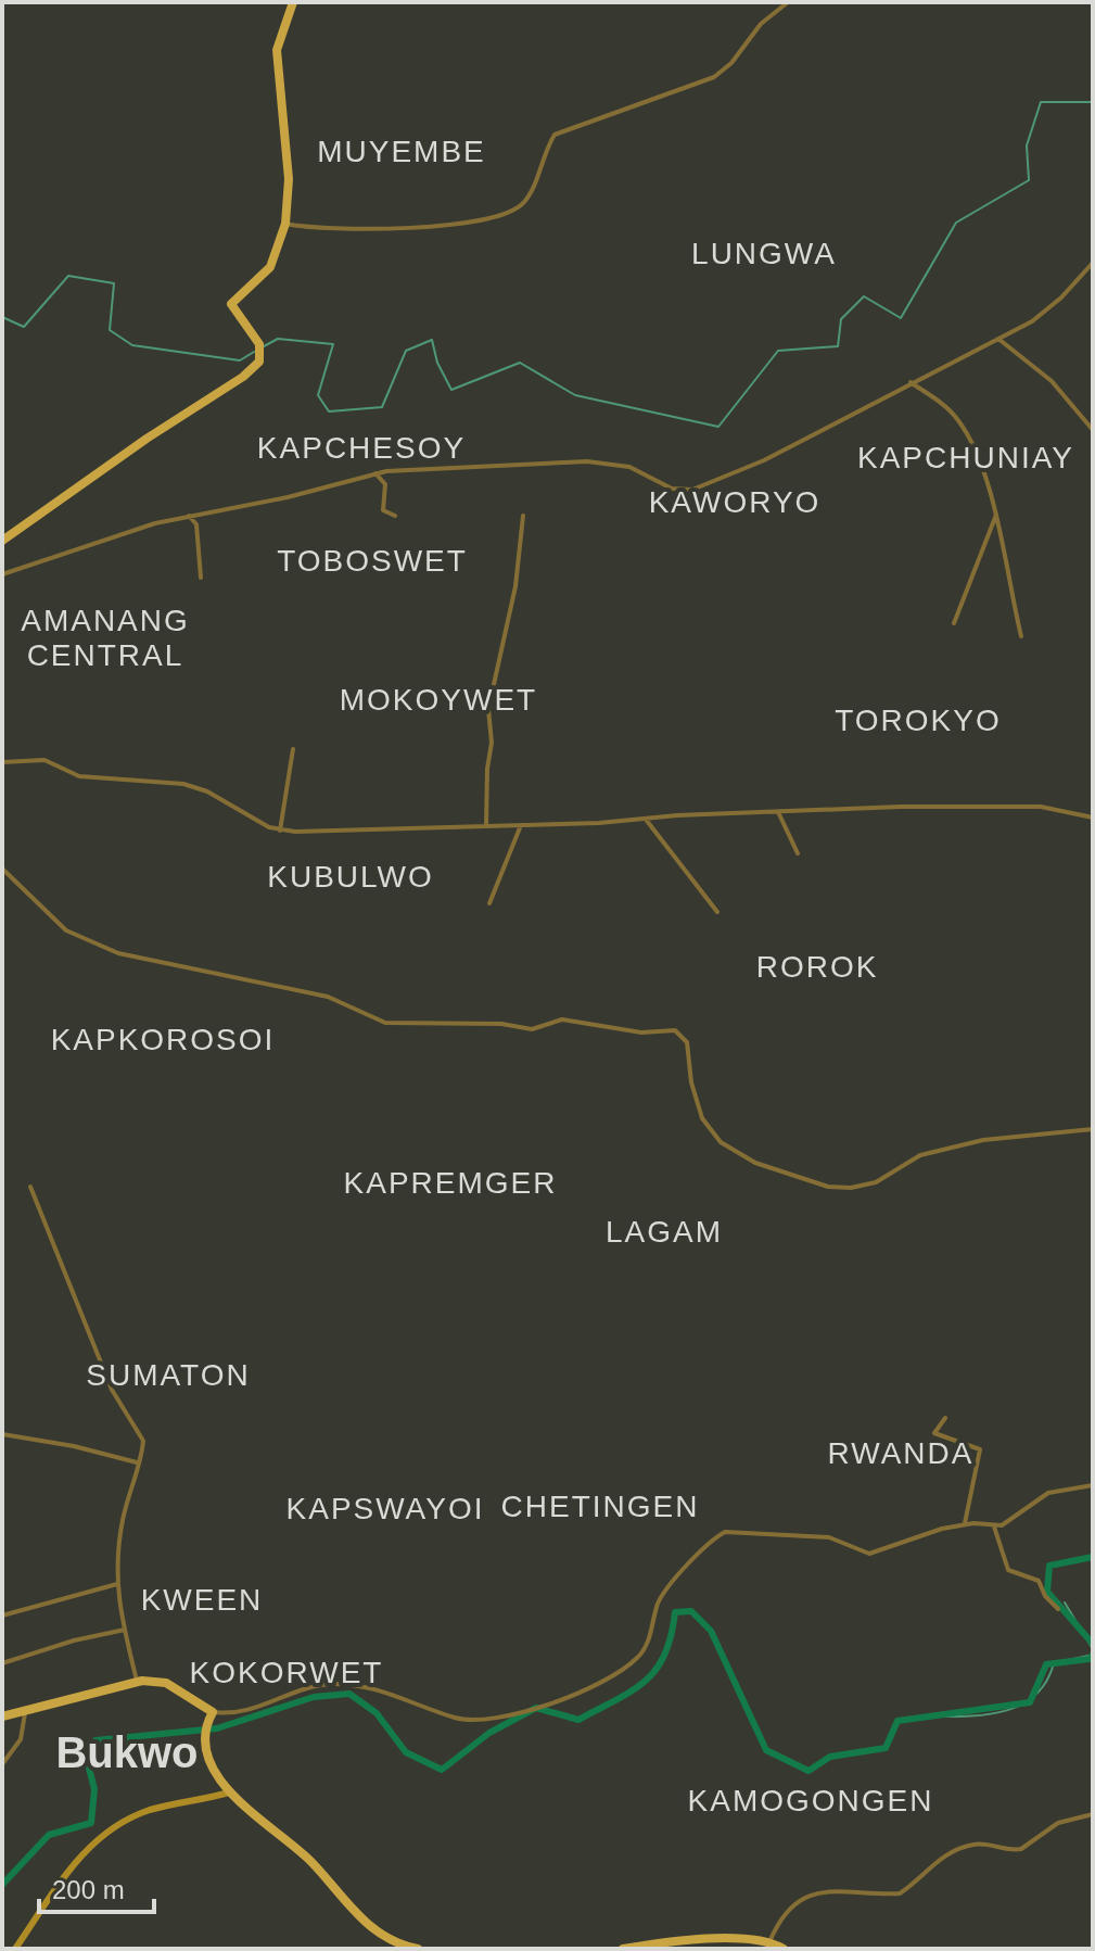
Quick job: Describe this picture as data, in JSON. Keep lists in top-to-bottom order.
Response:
{
  "districts": [
    "MUYEMBE",
    "LUNGWA",
    "KAPCHESOY",
    "KAPCHUNIAY",
    "KAWORYO",
    "TOBOSWET",
    "AMANANG CENTRAL",
    "MOKOYWET",
    "TOROKYO",
    "KUBULWO",
    "ROROK",
    "KAPKOROSOI",
    "KAPREMGER",
    "LAGAM",
    "SUMATON",
    "RWANDA",
    "CHETINGEN",
    "KAPSWAYOI",
    "KWEEN",
    "KOKORWET",
    "Bukwo",
    "KAMOGONGEN"
  ],
  "scale_bar": "200 m"
}
